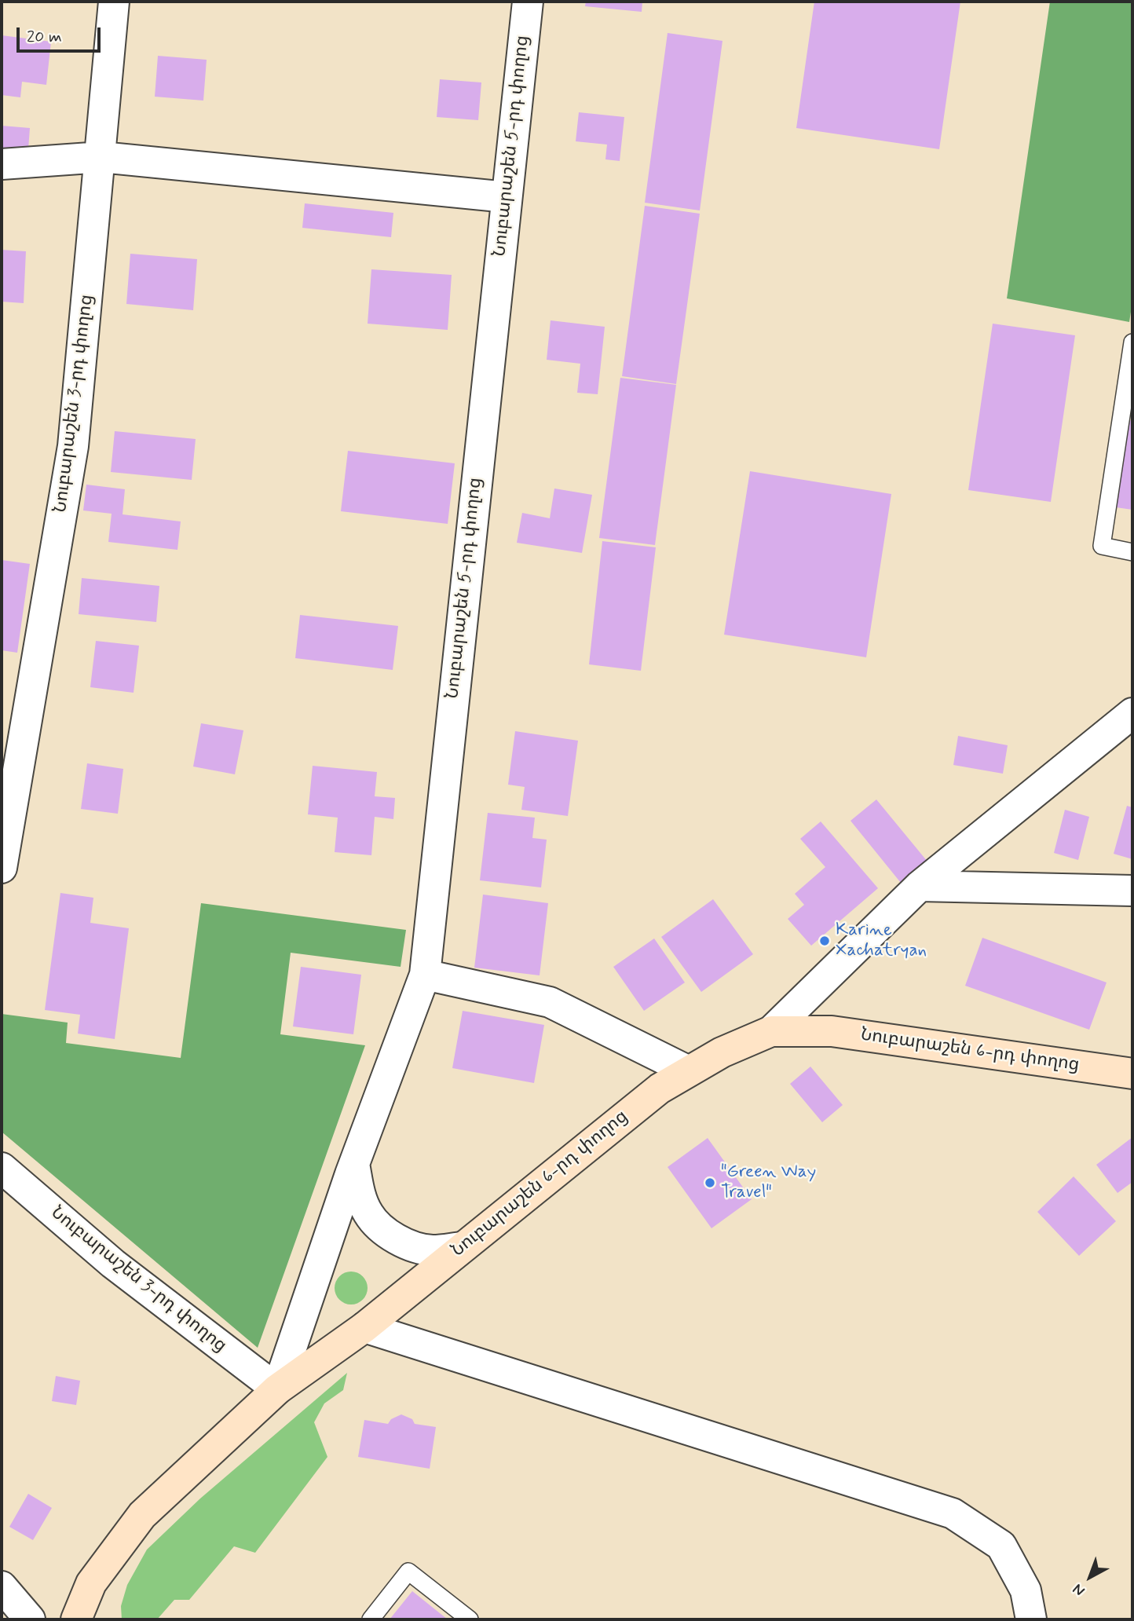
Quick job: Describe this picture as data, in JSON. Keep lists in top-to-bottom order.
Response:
{
  "streets": {
    "main road": ["Նուբարաշեն 6-րդ փողոց"],
    "street": ["Նուբարաշեն 5-րդ փողոց", "Նուբարաշեն 3-րդ փողոց"]
  },
  "crossings": [
    ["Նուբարաշեն 5-րդ փողոց", "Նուբարաշեն 3-րդ փողոց"],
    ["Նուբարաշեն 5-րդ փողոց", "Նուբարաշեն 6-րդ փողոց"],
    ["Նուբարաշեն 3-րդ փողոց", "Նուբարաշեն 6-րդ փողոց"]
  ],
  "places": ["Karine Xachatryan", "\"Green Way Travel\""],
  "scale_bar": "20 m",
  "north": "bottom left"
}
